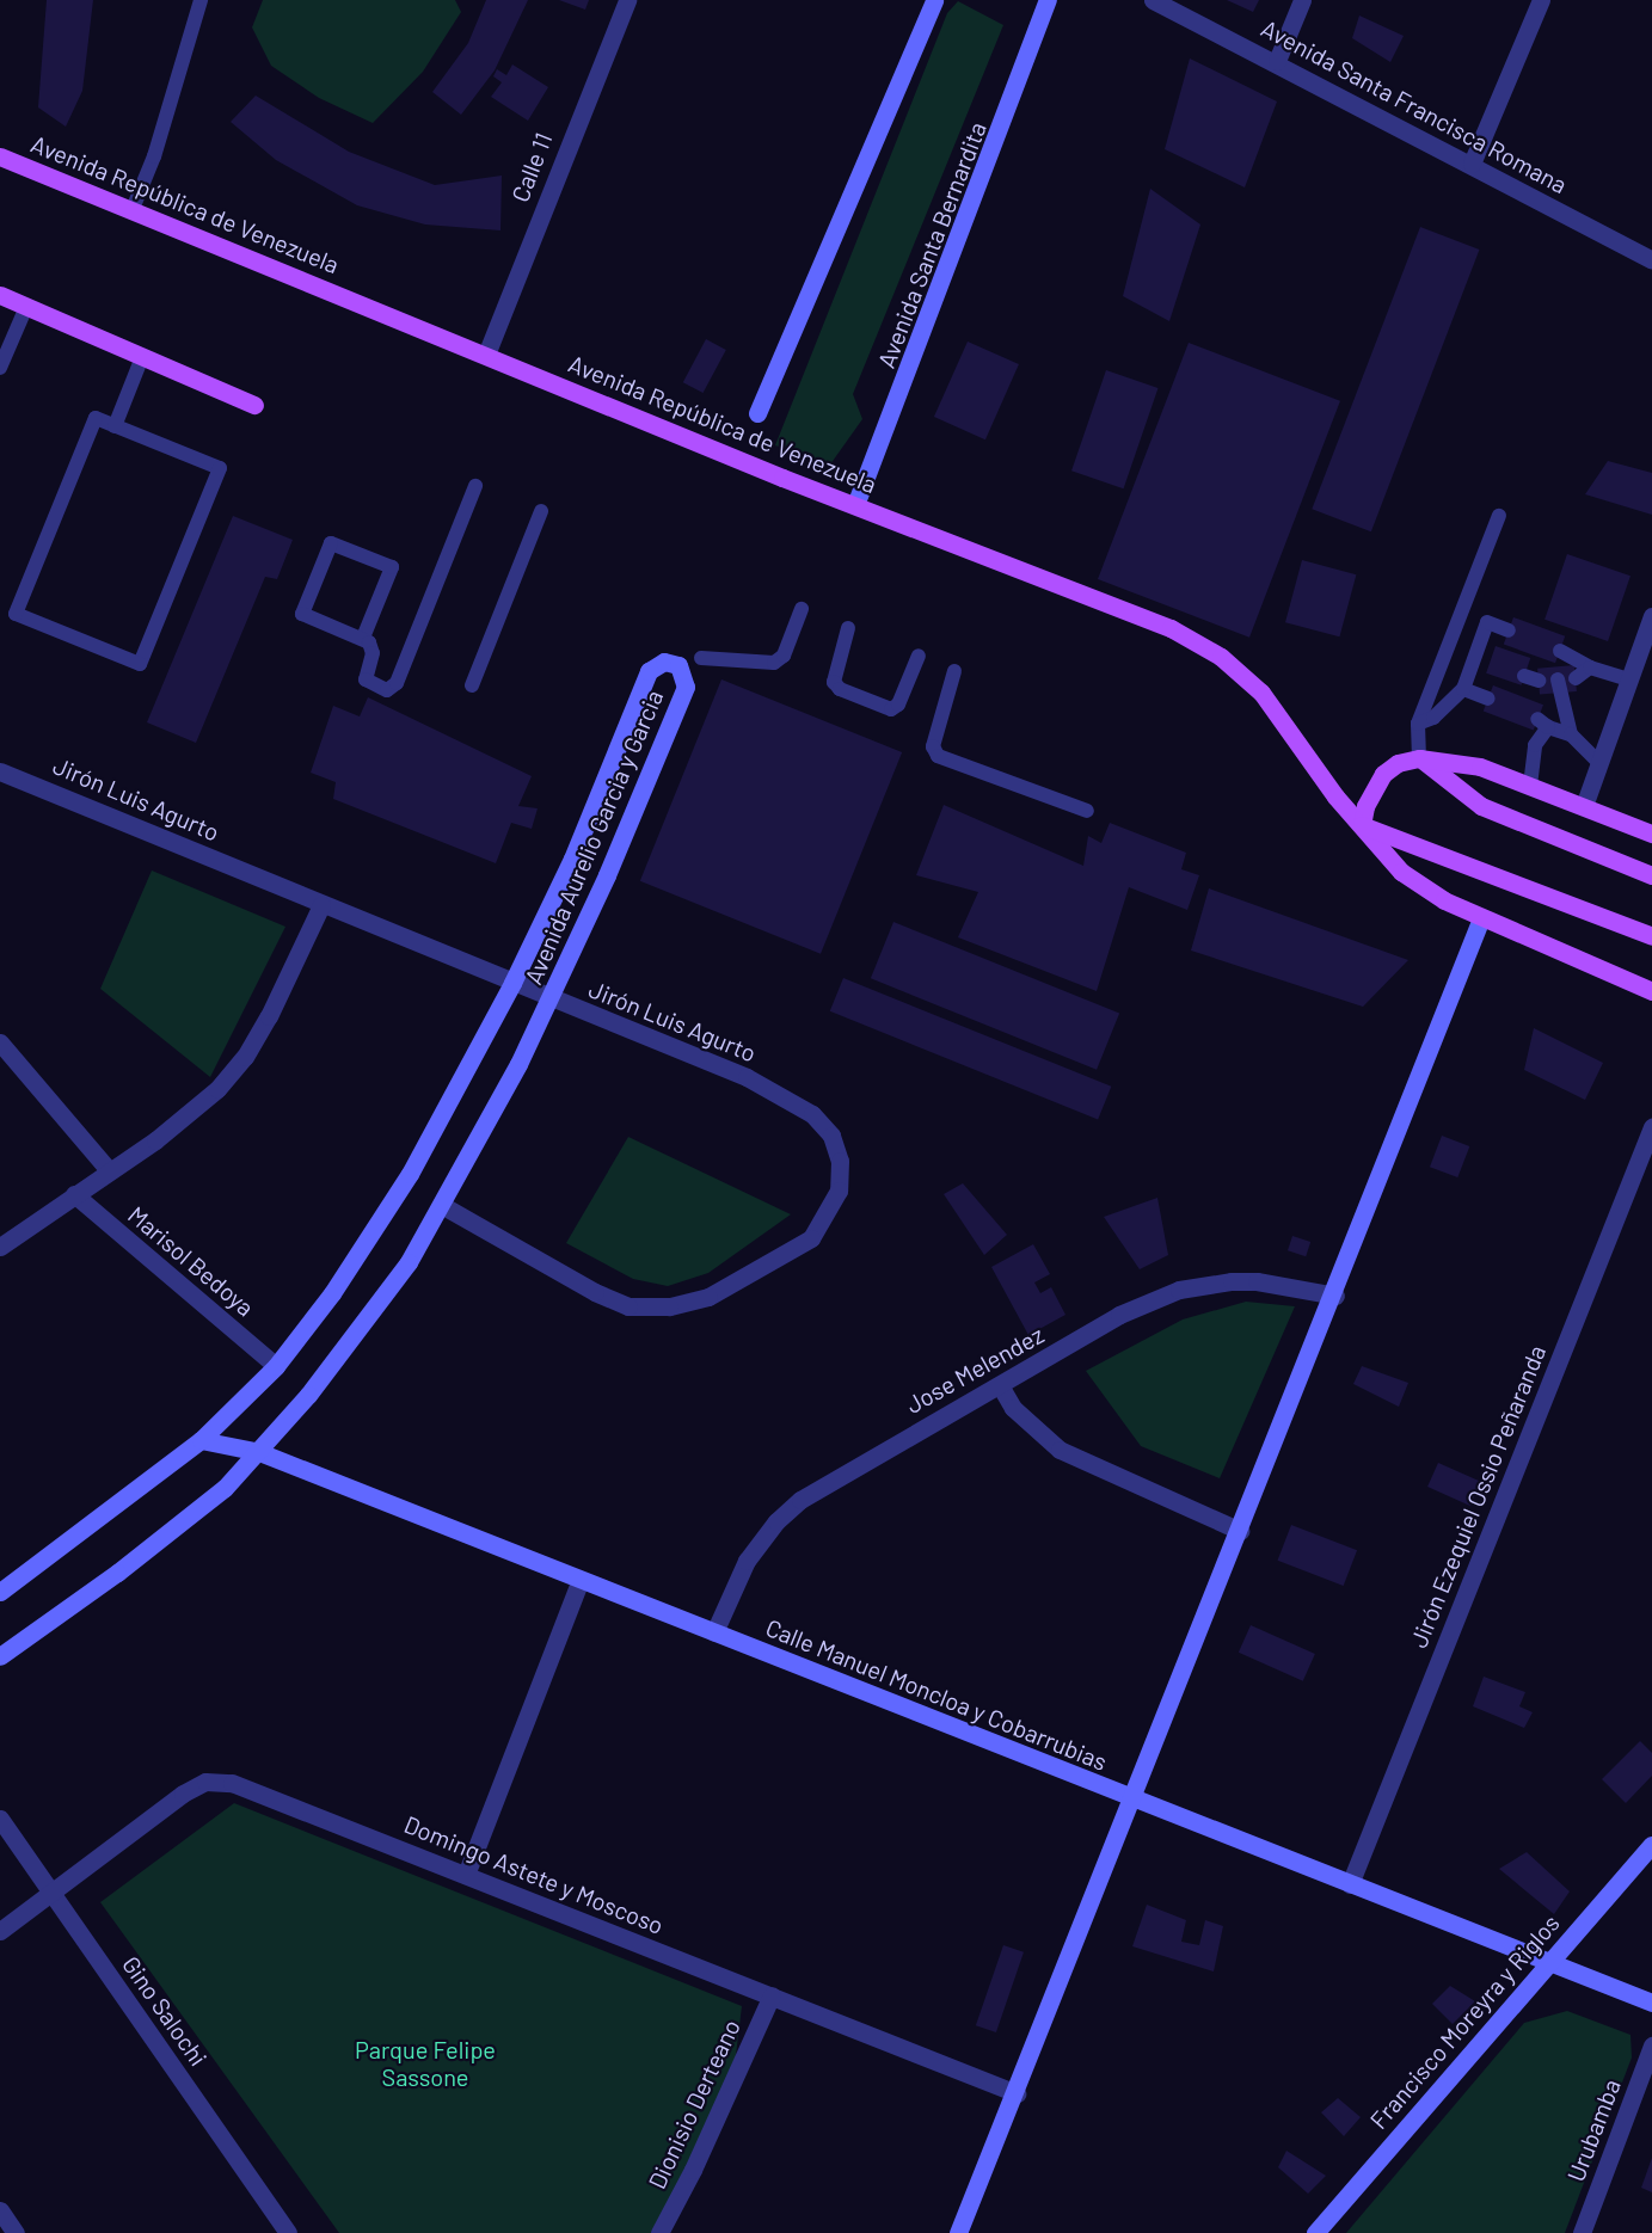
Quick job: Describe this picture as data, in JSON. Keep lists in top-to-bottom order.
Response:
{
  "streets": {
    "main road": ["Avenida República de Venezuela"],
    "street": [
      "Avenida Santa Francisca Romana",
      "Calle 11",
      "Avenida Santa Bernardita",
      "Jirón Luis Agurto",
      "Avenida Aurelio Garcia y Garcia",
      "Marisol Bedoya",
      "Jose Melendez",
      "Jirón Ezequiel Ossio Peñaranda",
      "Calle Manuel Moncloa y Cobarrubias",
      "Domingo Astete y Moscoso",
      "Gino Salochi",
      "Francisco Moreyra y Riglos",
      "Dionisio Derteano",
      "Urubamba"
    ]
  },
  "crossings": [
    ["Calle 11", "Avenida República de Venezuela"],
    ["Avenida República de Venezuela", "Avenida Santa Bernardita"],
    ["Jirón Luis Agurto", "Avenida Aurelio Garcia y Garcia"],
    ["Avenida Aurelio Garcia y Garcia", "Marisol Bedoya"],
    ["Avenida Aurelio Garcia y Garcia", "Calle Manuel Moncloa y Cobarrubias"],
    ["Jose Melendez", "Calle Manuel Moncloa y Cobarrubias"],
    ["Jirón Ezequiel Ossio Peñaranda", "Calle Manuel Moncloa y Cobarrubias"],
    ["Calle Manuel Moncloa y Cobarrubias", "Francisco Moreyra y Riglos"],
    ["Domingo Astete y Moscoso", "Gino Salochi"],
    ["Domingo Astete y Moscoso", "Dionisio Derteano"]
  ],
  "parks": ["Parque Felipe Sassone"]
}
